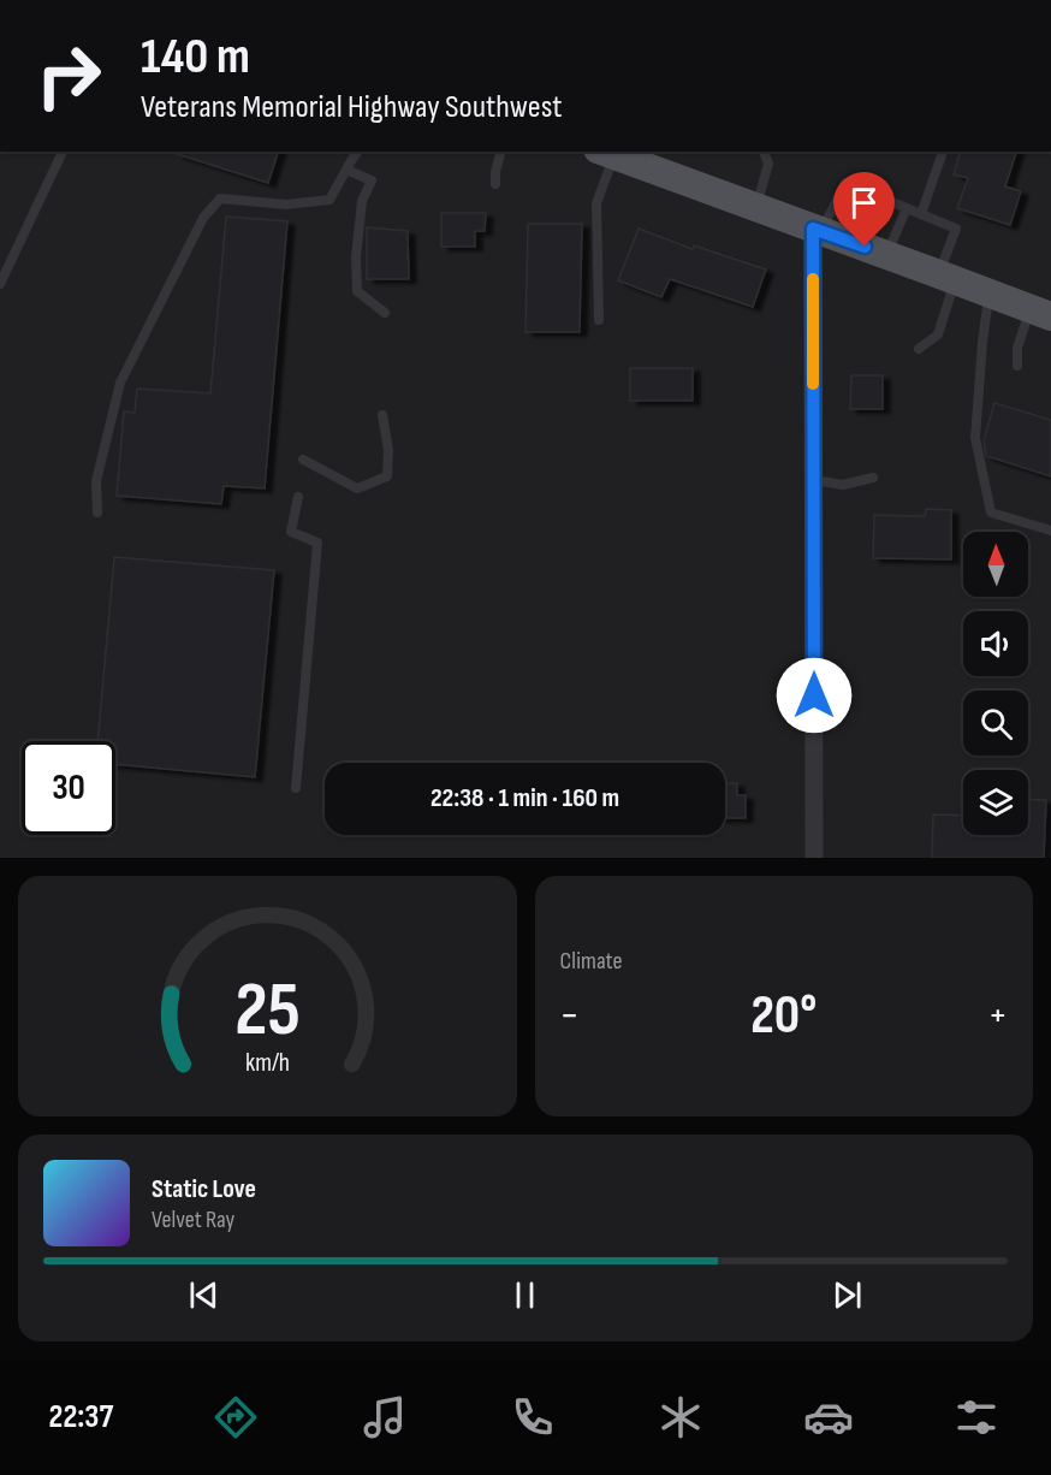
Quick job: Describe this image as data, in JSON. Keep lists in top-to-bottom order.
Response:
{
  "north": "top",
  "page": {
    "turn": ["140 m", "Veterans Memorial Highway Southwest"],
    "limit": "30",
    "trip": "22:38 · 1 min · 160 m",
    "tile": "Climate",
    "heat": ["−", "20°", "+"],
    "song": ["Static Love", "Velvet Ray"],
    "tabs": "22:37",
    "gauge": ["25", "km/h"]
  }
}
